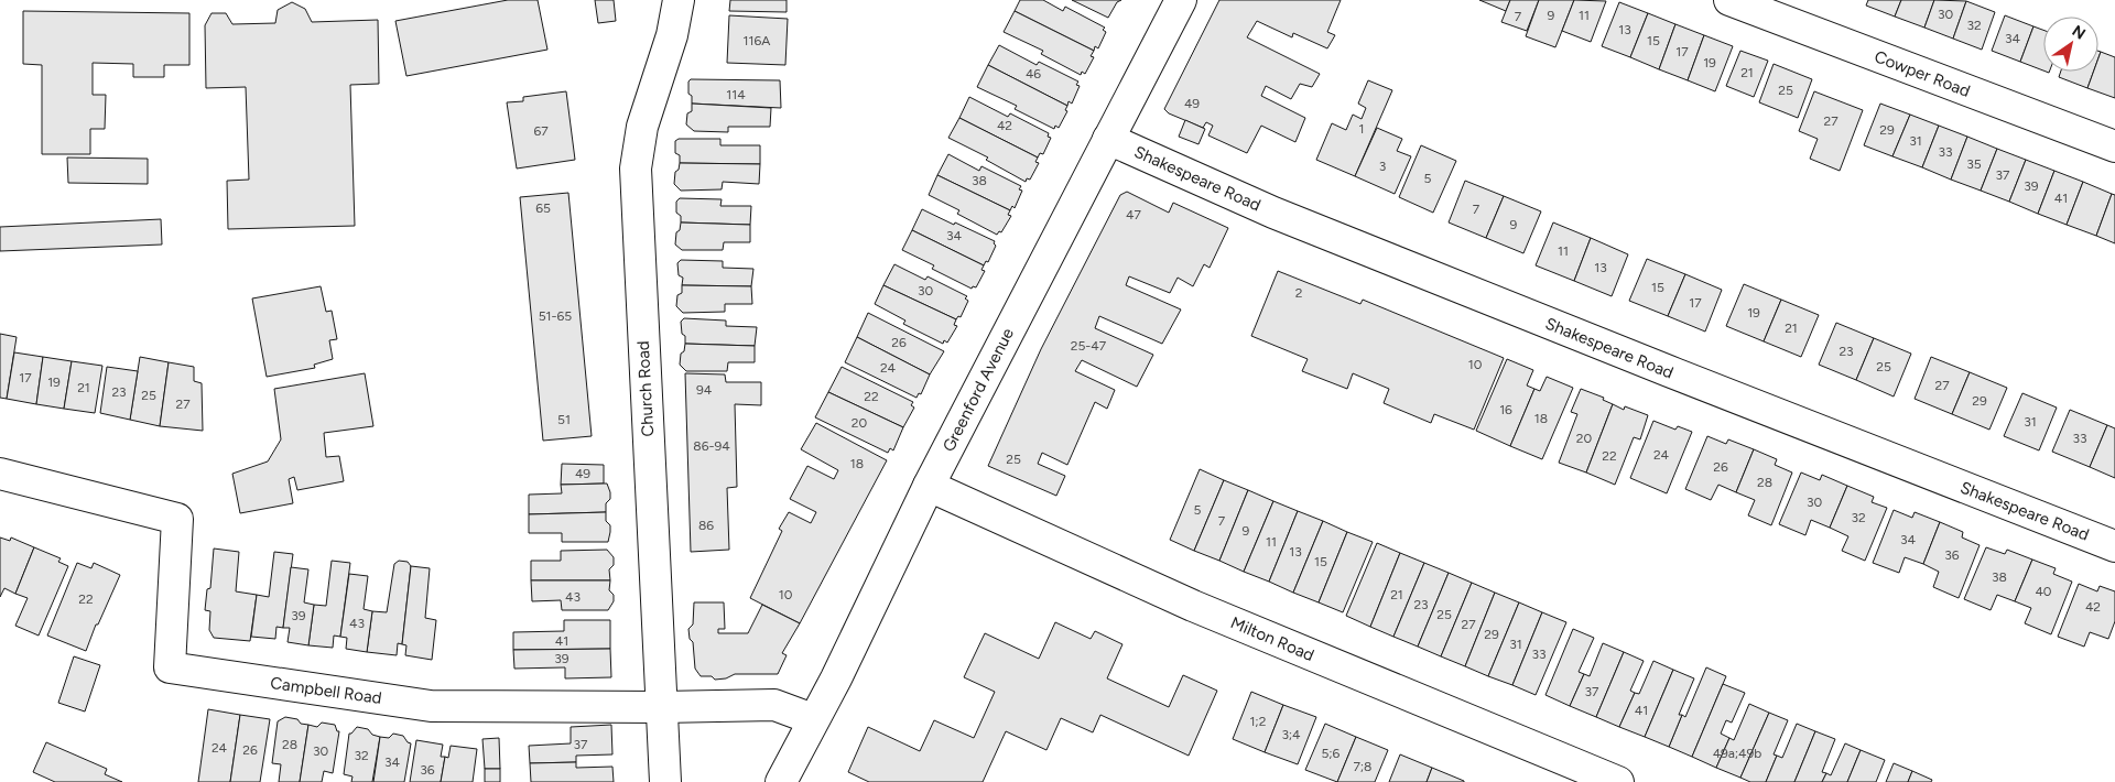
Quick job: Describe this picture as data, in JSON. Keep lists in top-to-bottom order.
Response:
{
  "streets": {
    "street": [
      "Cowper Road",
      "Shakespeare Road",
      "Church Road",
      "Greenford Avenue",
      "Milton Road",
      "Campbell Road"
    ]
  },
  "crossings": [
    ["Shakespeare Road", "Greenford Avenue"],
    ["Church Road", "Campbell Road"],
    ["Greenford Avenue", "Milton Road"],
    ["Greenford Avenue", "Campbell Road"]
  ],
  "house_numbers": [
    "30",
    "9",
    "11",
    "7",
    "32",
    "13",
    "34",
    "116A",
    "15",
    "17",
    "19",
    "21",
    "46",
    "25",
    "114",
    "49",
    "27",
    "42",
    "1",
    "29",
    "67",
    "31",
    "33",
    "35",
    "3",
    "37",
    "5",
    "38",
    "39",
    "41",
    "65",
    "7",
    "47",
    "9",
    "34",
    "11",
    "13",
    "15",
    "30",
    "2",
    "17",
    "19",
    "51-65",
    "21",
    "26",
    "25-47",
    "23",
    "10",
    "25",
    "24",
    "17",
    "19",
    "27",
    "21",
    "94",
    "23",
    "25",
    "22",
    "29",
    "27",
    "16",
    "18",
    "51",
    "31",
    "20",
    "20",
    "33",
    "86-94",
    "24",
    "22",
    "25",
    "18",
    "26",
    "49",
    "28",
    "30",
    "5",
    "32",
    "7",
    "86",
    "9",
    "34",
    "11",
    "13",
    "36",
    "15",
    "38",
    "40",
    "10",
    "21",
    "43",
    "22",
    "23",
    "42",
    "25",
    "39",
    "43",
    "27",
    "29",
    "41",
    "31",
    "33",
    "39",
    "37",
    "41",
    "1;2",
    "3;4",
    "28",
    "37",
    "24",
    "26",
    "30",
    "5;6",
    "49a;49b",
    "32",
    "34",
    "7;8",
    "36"
  ],
  "north": "top right"
}
